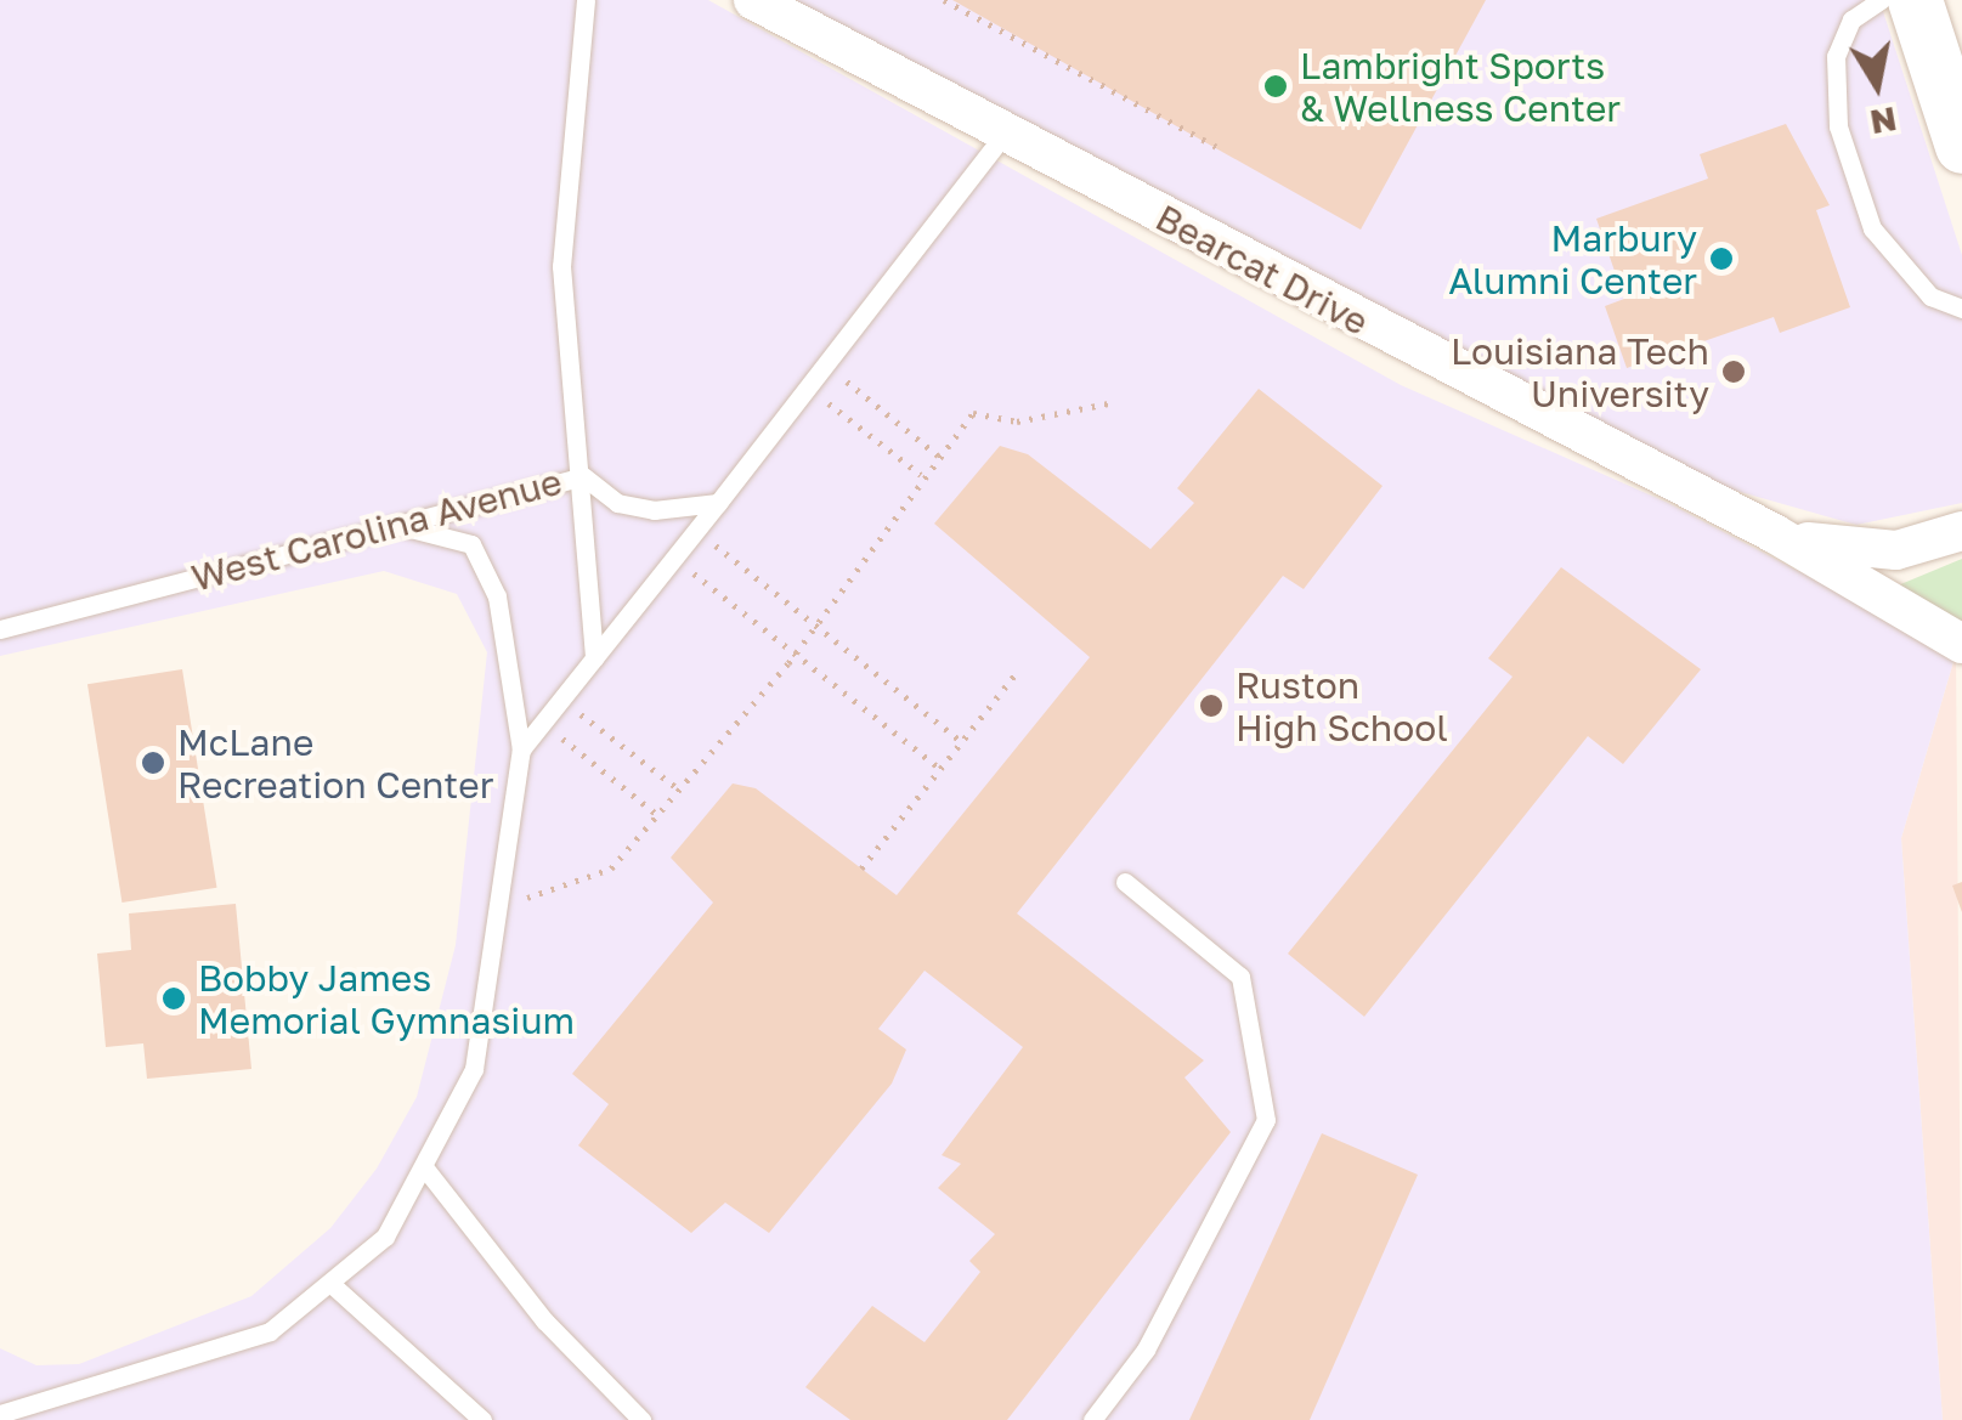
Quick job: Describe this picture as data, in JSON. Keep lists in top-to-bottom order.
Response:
{
  "streets": {
    "street": ["Bearcat Drive"],
    "lane": ["West Carolina Avenue"]
  },
  "places": [
    "Lambright Sports & Wellness Center",
    "Marbury Alumni Center",
    "Louisiana Tech University",
    "Ruston High School",
    "McLane Recreation Center",
    "Bobby James Memorial Gymnasium"
  ],
  "north": "bottom"
}
